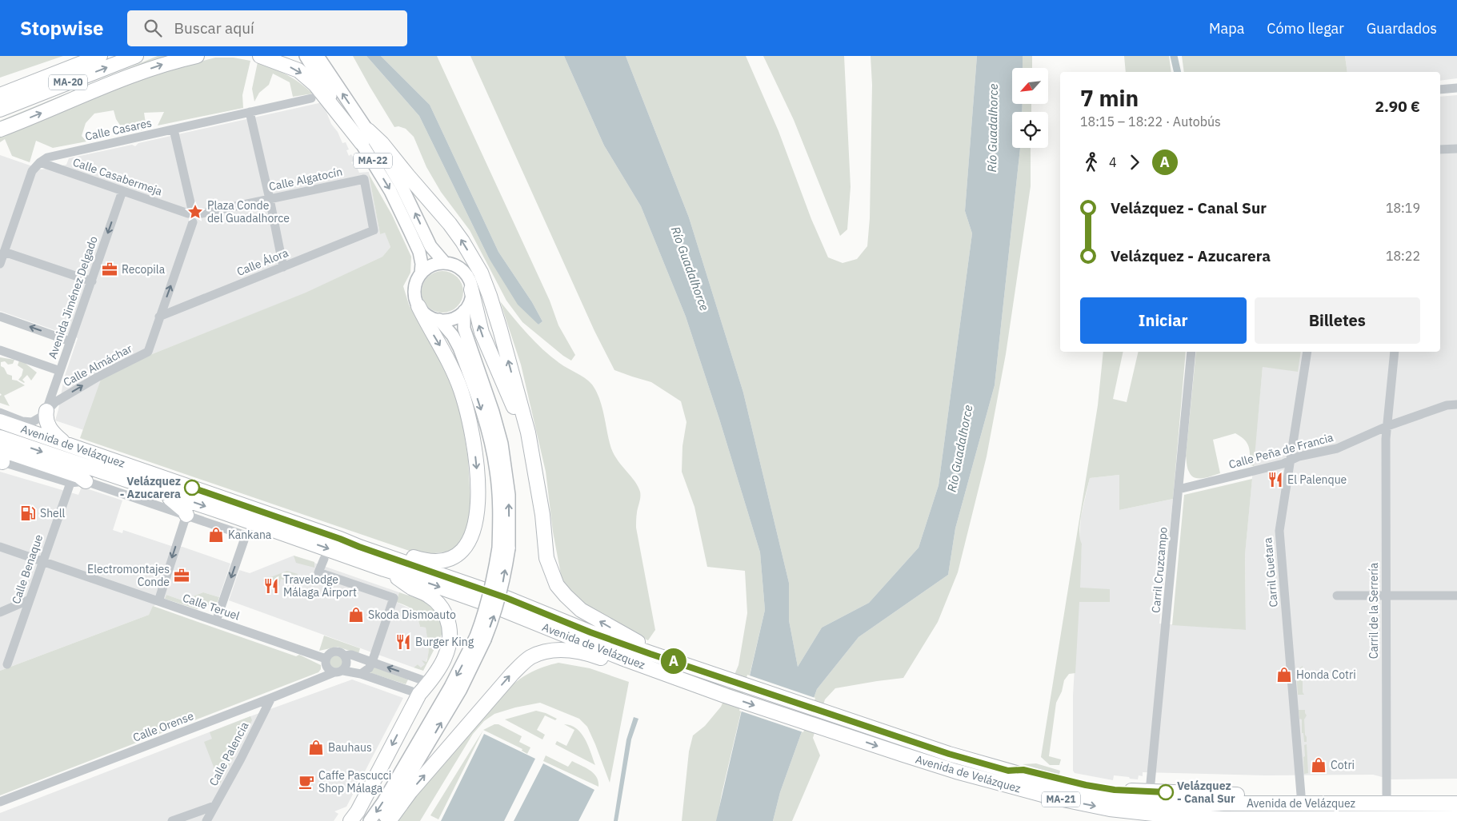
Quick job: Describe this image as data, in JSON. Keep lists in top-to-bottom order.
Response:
{
  "streets": {
    "highway": ["MA-20", "Avenida de Velázquez", "MA-21"],
    "main road": ["MA-22"],
    "street": [
      "Calle Casares",
      "Calle Casabermeja",
      "Calle Algatocín",
      "Calle Álora",
      "Avenida Jiménez Delgado",
      "Calle Almáchar",
      "Calle Peña de Francia",
      "Calle Benaque",
      "Carril Cruzcampo",
      "Carril Guetara",
      "Calle Teruel",
      "Carril de la Serrería",
      "Calle Orense",
      "Calle Palencia"
    ]
  },
  "crossings": [
    ["Calle Casares", "Calle Casabermeja"],
    ["Calle Casabermeja", "Calle Algatocín"],
    ["Calle Casabermeja", "Avenida Jiménez Delgado"],
    ["Calle Casabermeja", "Calle Almáchar"],
    ["Calle Algatocín", "Calle Álora"],
    ["Calle Algatocín", "Calle Almáchar"],
    ["Calle Álora", "Calle Almáchar"],
    ["Avenida Jiménez Delgado", "Calle Almáchar"],
    ["Calle Peña de Francia", "Carril Cruzcampo"],
    ["Calle Peña de Francia", "Carril Guetara"],
    ["Calle Peña de Francia", "Carril de la Serrería"],
    ["Calle Benaque", "Calle Teruel"],
    ["Calle Teruel", "Calle Orense"],
    ["Calle Orense", "Calle Palencia"]
  ],
  "one_way": ["Avenida Jiménez Delgado", "Calle Almáchar"],
  "water": ["Río Guadalhorce"],
  "places": {
    "place": ["Plaza Conde del Guadalhorce"],
    "office": ["Recopila", "Electromontajes Conde"],
    "restaurant": ["El Palenque", "Travelodge Málaga Airport", "Burger King"],
    "other": ["Velázquez - Azucarera", "Velázquez - Canal Sur"],
    "fuel station": ["Shell"],
    "shop": [
      "Kankana",
      "Skoda Dismoauto",
      "Honda Cotri",
      "Bauhaus",
      "Cotri"
    ],
    "cafe": ["Caffe Pascucci Shop Málaga"]
  },
  "lines": ["bus line A"],
  "north": "bottom left",
  "page": {
    "header": "Stopwise",
    "search": "Buscar aquí",
    "nav": ["Mapa", "Cómo llegar", "Guardados"],
    "on_map": "A",
    "heading": ["7 min", "18:15 – 18:22 · Autobús", "2.90 €"],
    "legs": ["4", "A"],
    "list": [
      {
        "name": "Velázquez - Canal Sur",
        "value": "18:19"
      },
      {
        "name": "Velázquez - Azucarera",
        "value": "18:22"
      }
    ],
    "buttons": ["Iniciar", "Billetes"]
  }
}
